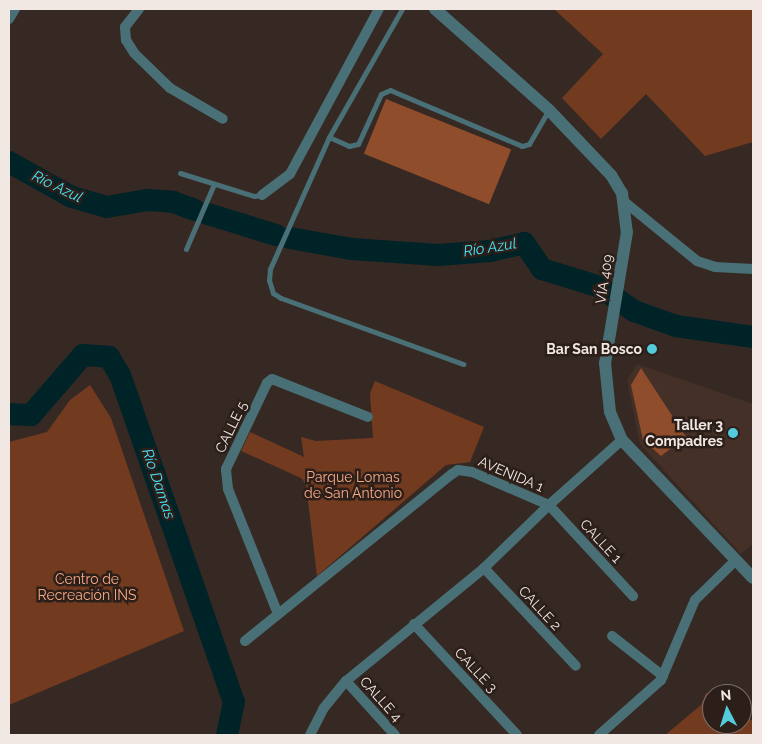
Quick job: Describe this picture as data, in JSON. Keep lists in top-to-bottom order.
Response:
{
  "streets": {
    "street": [
      "VÍA 409",
      "CALLE 5",
      "AVENIDA 1",
      "CALLE 1",
      "CALLE 2",
      "CALLE 3",
      "CALLE 4"
    ]
  },
  "crossings": [
    ["VÍA 409", "AVENIDA 1"],
    ["CALLE 5", "AVENIDA 1"],
    ["AVENIDA 1", "CALLE 1"]
  ],
  "water": ["Río Azul", "Río Damas"],
  "parks": ["Parque Lomas de San Antonio", "Centro de Recreación INS"],
  "places": ["Bar San Bosco", "Taller 3 Compadres"],
  "north": "top"
}
